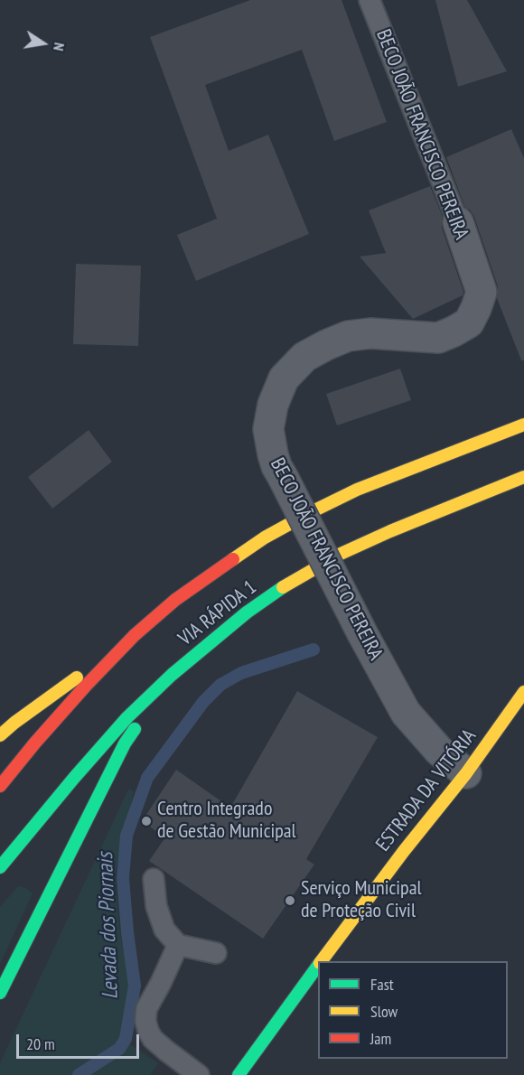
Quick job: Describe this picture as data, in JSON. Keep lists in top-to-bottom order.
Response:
{
  "streets": {
    "main road": ["VIA RÁPIDA 1", "ESTRADA DA VITÓRIA"],
    "street": ["BECO JOÃO FRANCISCO PEREIRA"]
  },
  "crossings": [
    ["BECO JOÃO FRANCISCO PEREIRA", "ESTRADA DA VITÓRIA"]
  ],
  "water": ["Levada dos Piornais"],
  "places": ["Centro Integrado de Gestão Municipal", "Serviço Municipal de Proteção Civil"],
  "legend": ["Fast", "Slow", "Jam"],
  "scale_bar": "20 m",
  "north": "right"
}
